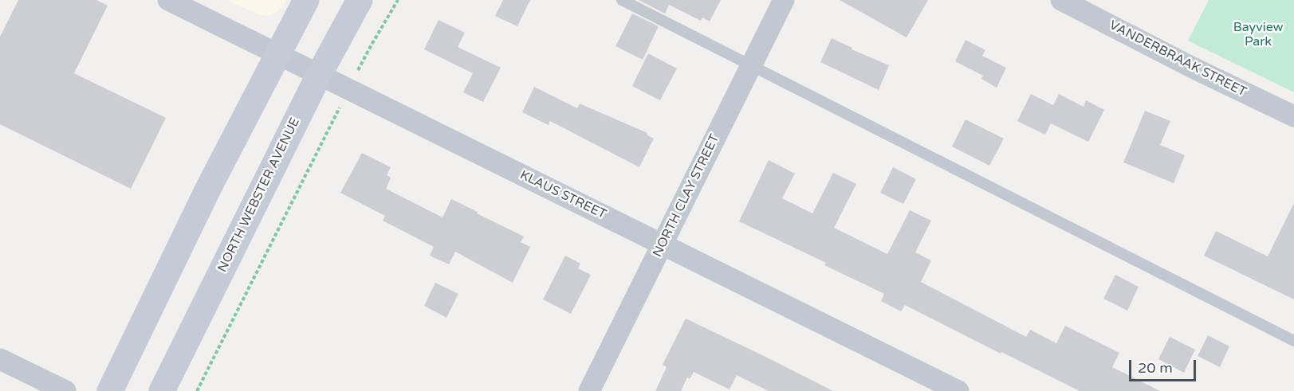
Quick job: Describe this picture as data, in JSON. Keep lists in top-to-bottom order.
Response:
{
  "streets": {
    "main road": ["NORTH WEBSTER AVENUE"],
    "street": ["VANDERBRAAK STREET", "KLAUS STREET", "NORTH CLAY STREET"]
  },
  "crossings": [
    ["NORTH WEBSTER AVENUE", "KLAUS STREET"],
    ["KLAUS STREET", "NORTH CLAY STREET"]
  ],
  "parks": ["Bayview Park"],
  "scale_bar": "20 m"
}
